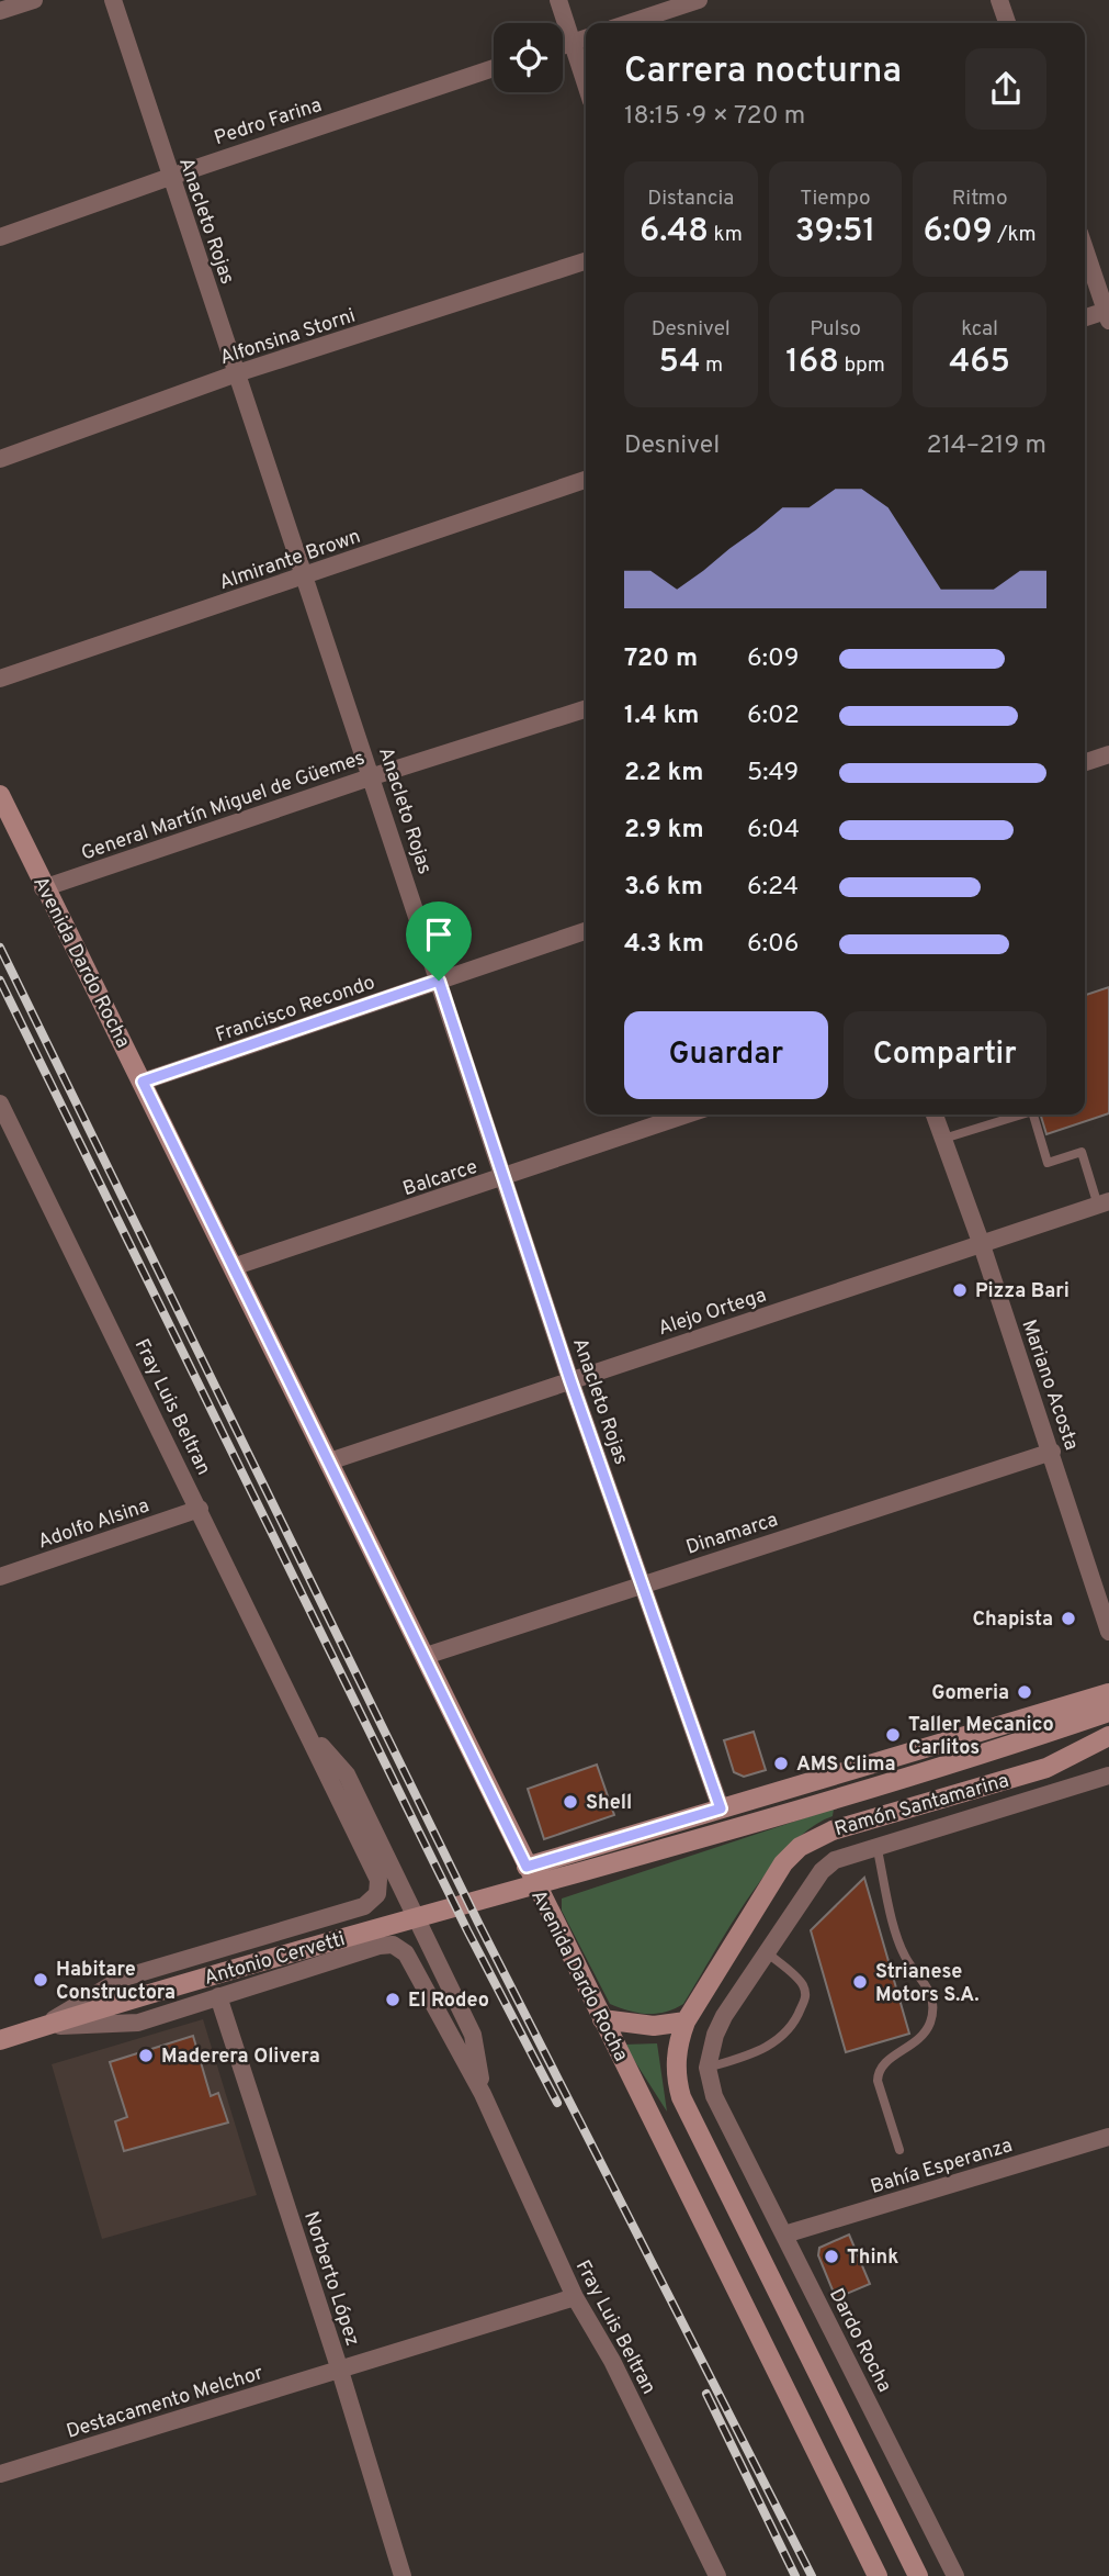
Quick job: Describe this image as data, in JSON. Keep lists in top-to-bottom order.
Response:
{
  "streets": {
    "main road": ["Avenida Dardo Rocha", "Ramón Santamarina", "Antonio Cervetti"],
    "street": [
      "Pedro Farina",
      "Anacleto Rojas",
      "Alfonsina Storni",
      "Almirante Brown",
      "General Martín Miguel de Güemes",
      "Francisco Recondo",
      "Balcarce",
      "Alejo Ortega",
      "Mariano Acosta",
      "Fray Luis Beltran",
      "Adolfo Alsina",
      "Dinamarca",
      "Bahía Esperanza",
      "Norberto López",
      "Dardo Rocha",
      "Destacamento Melchor"
    ]
  },
  "crossings": [
    ["Pedro Farina", "Anacleto Rojas"],
    ["Anacleto Rojas", "Alfonsina Storni"],
    ["Anacleto Rojas", "Almirante Brown"],
    ["Anacleto Rojas", "General Martín Miguel de Güemes"],
    ["Anacleto Rojas", "Francisco Recondo"],
    ["Anacleto Rojas", "Balcarce"],
    ["Anacleto Rojas", "Alejo Ortega"],
    ["Anacleto Rojas", "Dinamarca"],
    ["Anacleto Rojas", "Ramón Santamarina"],
    ["General Martín Miguel de Güemes", "Avenida Dardo Rocha"],
    ["Avenida Dardo Rocha", "Francisco Recondo"],
    ["Avenida Dardo Rocha", "Balcarce"],
    ["Avenida Dardo Rocha", "Alejo Ortega"],
    ["Avenida Dardo Rocha", "Dinamarca"],
    ["Avenida Dardo Rocha", "Ramón Santamarina"],
    ["Alejo Ortega", "Mariano Acosta"],
    ["Mariano Acosta", "Dinamarca"],
    ["Fray Luis Beltran", "Adolfo Alsina"],
    ["Fray Luis Beltran", "Antonio Cervetti"],
    ["Ramón Santamarina", "Antonio Cervetti"],
    ["Ramón Santamarina", "Dardo Rocha"],
    ["Antonio Cervetti", "Norberto López"],
    ["Bahía Esperanza", "Dardo Rocha"],
    ["Norberto López", "Destacamento Melchor"]
  ],
  "places": [
    "Pizza Bari",
    "Chapista",
    "Gomeria",
    "Taller Mecanico Carlitos",
    "AMS Clima",
    "Shell",
    "Habitare Constructora",
    "Strianese Motors S.A.",
    "El Rodeo",
    "Maderera Olivera",
    "Think"
  ],
  "page": {
    "heading": ["Carrera nocturna", "18:15 · 9 × 720 m"],
    "stats": [
      ["Distancia", "6.48 km"],
      ["Tiempo", "39:51"],
      ["Ritmo", "6:09 /km"],
      ["Desnivel", "54 m"],
      ["Pulso", "168 bpm"],
      ["kcal", "465"]
    ],
    "chart": ["Desnivel", "214–219 m"],
    "list": [
      {
        "name": "720 m",
        "note": "6:09"
      },
      {
        "name": "1.4 km",
        "note": "6:02"
      },
      {
        "name": "2.2 km",
        "note": "5:49"
      },
      {
        "name": "2.9 km",
        "note": "6:04"
      },
      {
        "name": "3.6 km",
        "note": "6:24"
      },
      {
        "name": "4.3 km",
        "note": "6:06"
      }
    ],
    "buttons": ["Guardar", "Compartir"]
  }
}
